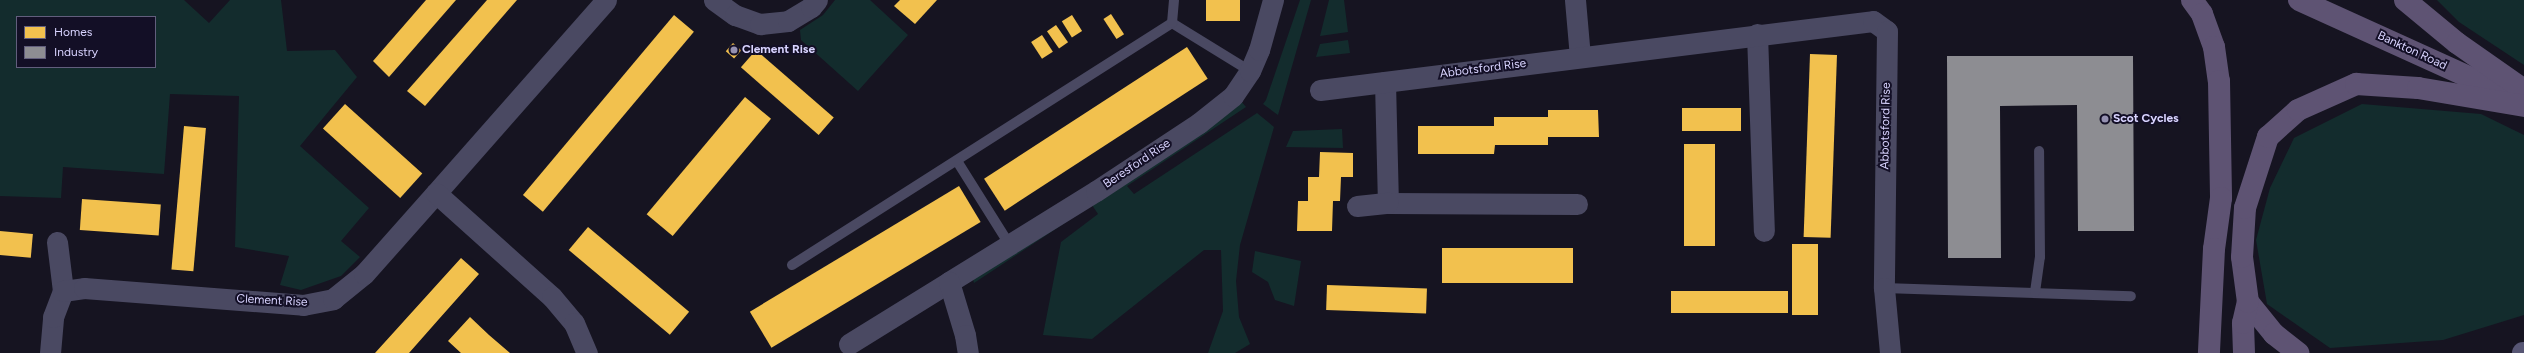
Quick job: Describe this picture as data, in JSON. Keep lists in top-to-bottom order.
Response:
{
  "streets": {
    "main road": ["Bankton Road"],
    "street": ["Abbotsford Rise", "Beresford Rise", "Clement Rise"]
  },
  "places": ["Clement Rise", "Scot Cycles"],
  "legend": ["Homes", "Industry"]
}
